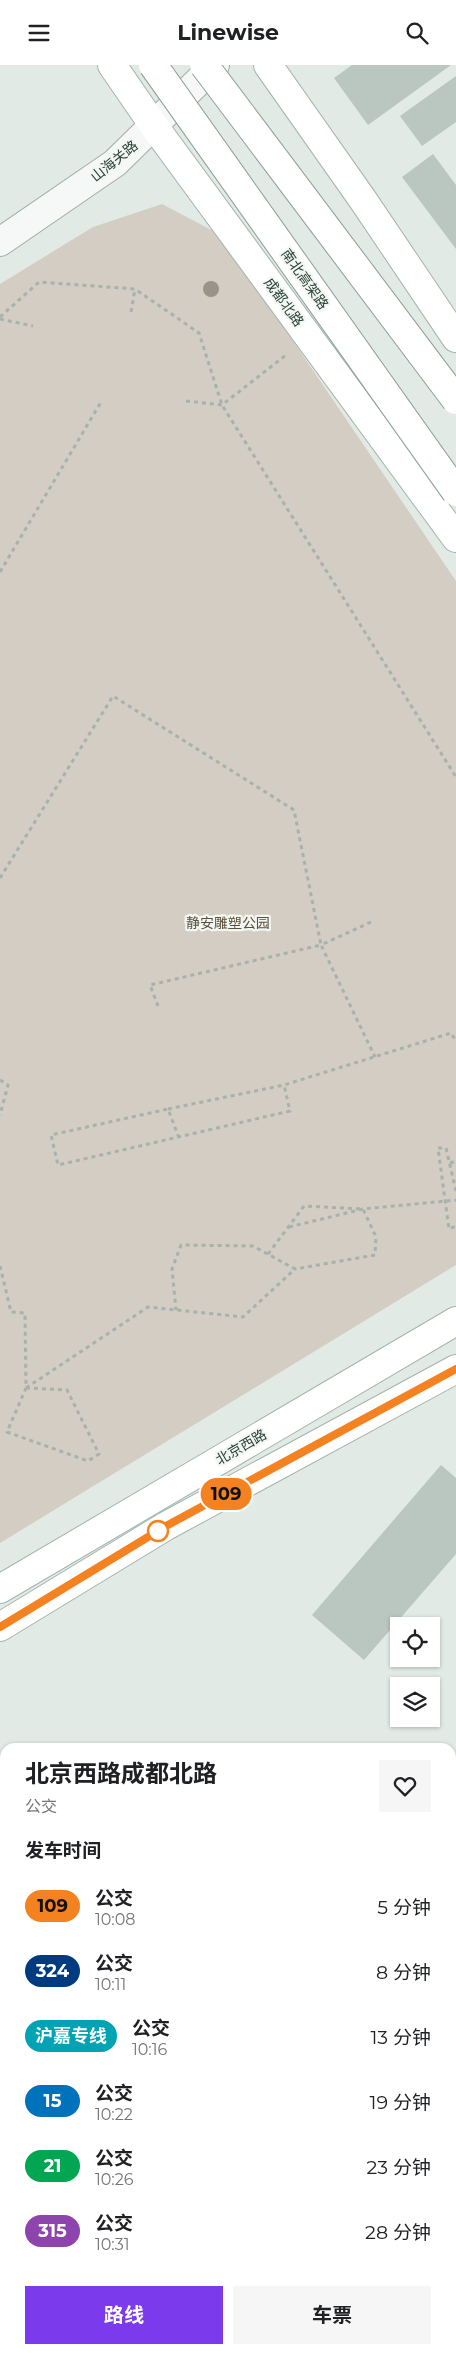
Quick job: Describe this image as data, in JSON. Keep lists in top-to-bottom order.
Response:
{
  "streets": {
    "main road": ["南北高架路", "成都北路", "北京西路"],
    "street": ["山海关路"]
  },
  "crossings": [
    ["山海关路", "成都北路"]
  ],
  "parks": ["静安雕塑公园"],
  "lines": ["bus line 109"],
  "page": {
    "header": "Linewise",
    "on_map": "109",
    "heading": [
      ["北京西路成都北路", "公交"],
      "发车时间"
    ],
    "list": [
      {
        "mark": "109",
        "name": "公交",
        "note": "10:08",
        "value": "5 分钟"
      },
      {
        "mark": "324",
        "name": "公交",
        "note": "10:11",
        "value": "8 分钟"
      },
      {
        "mark": "沪嘉专线",
        "name": "公交",
        "note": "10:16",
        "value": "13 分钟"
      },
      {
        "mark": "15",
        "name": "公交",
        "note": "10:22",
        "value": "19 分钟"
      },
      {
        "mark": "21",
        "name": "公交",
        "note": "10:26",
        "value": "23 分钟"
      },
      {
        "mark": "315",
        "name": "公交",
        "note": "10:31",
        "value": "28 分钟"
      }
    ],
    "buttons": ["路线", "车票"]
  }
}
